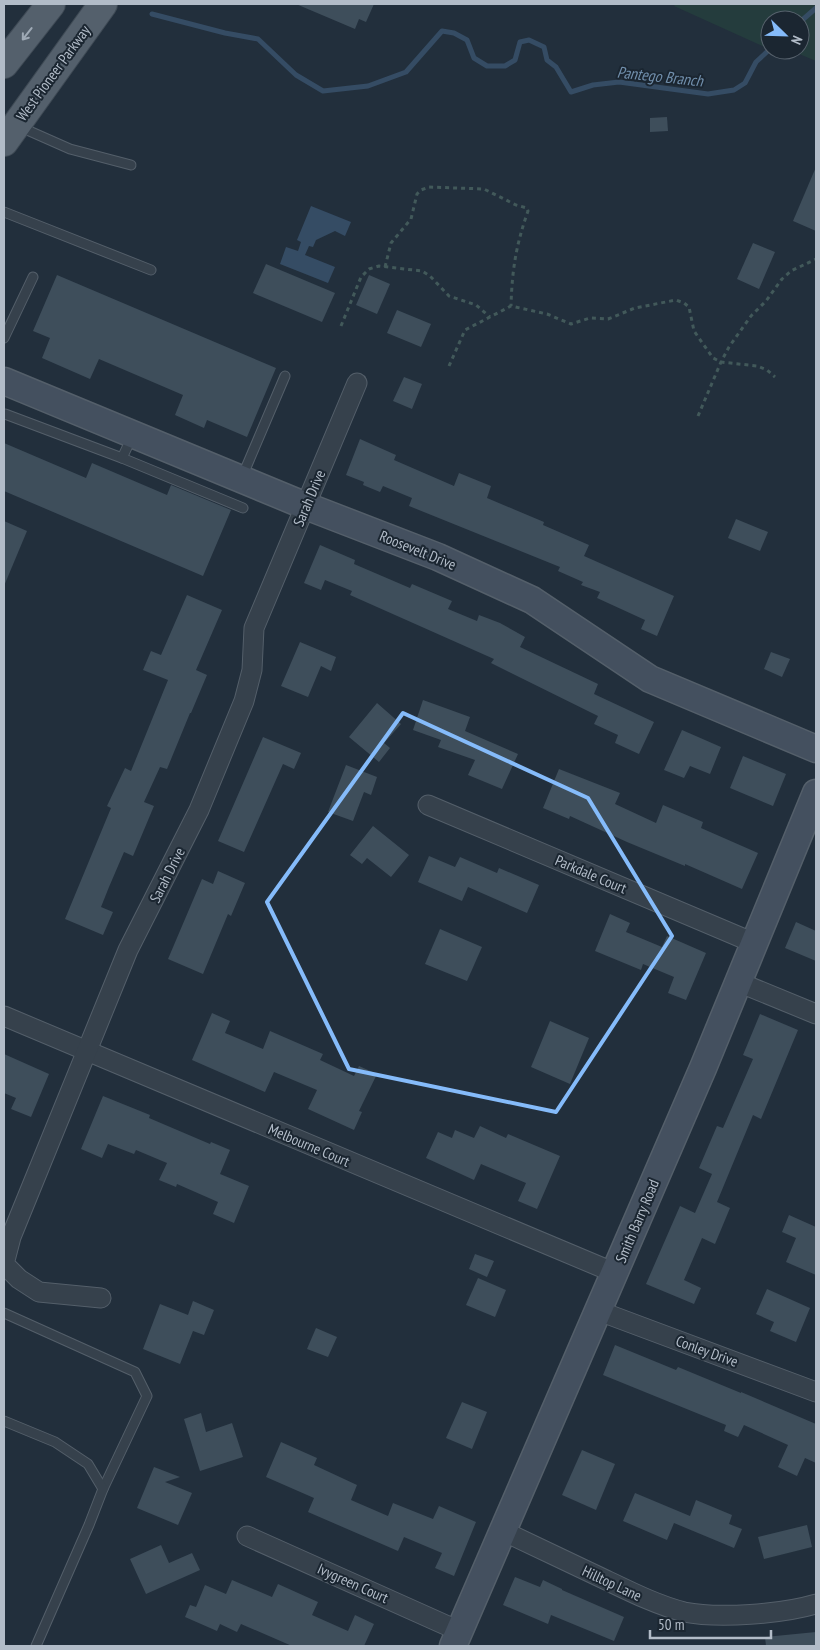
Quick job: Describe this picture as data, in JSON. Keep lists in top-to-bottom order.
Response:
{
  "streets": {
    "main road": ["West Pioneer Parkway"],
    "street": [
      "Sarah Drive",
      "Roosevelt Drive",
      "Parkdale Court",
      "Melbourne Court",
      "Smith Barry Road",
      "Conley Drive",
      "Ivygreen Court",
      "Hilltop Lane"
    ]
  },
  "crossings": [
    ["Sarah Drive", "Roosevelt Drive"],
    ["Sarah Drive", "Melbourne Court"],
    ["Parkdale Court", "Smith Barry Road"],
    ["Melbourne Court", "Smith Barry Road"],
    ["Smith Barry Road", "Conley Drive"],
    ["Smith Barry Road", "Ivygreen Court"],
    ["Smith Barry Road", "Hilltop Lane"]
  ],
  "water": ["Pantego Branch"],
  "scale_bar": "50 m",
  "north": "bottom right"
}
